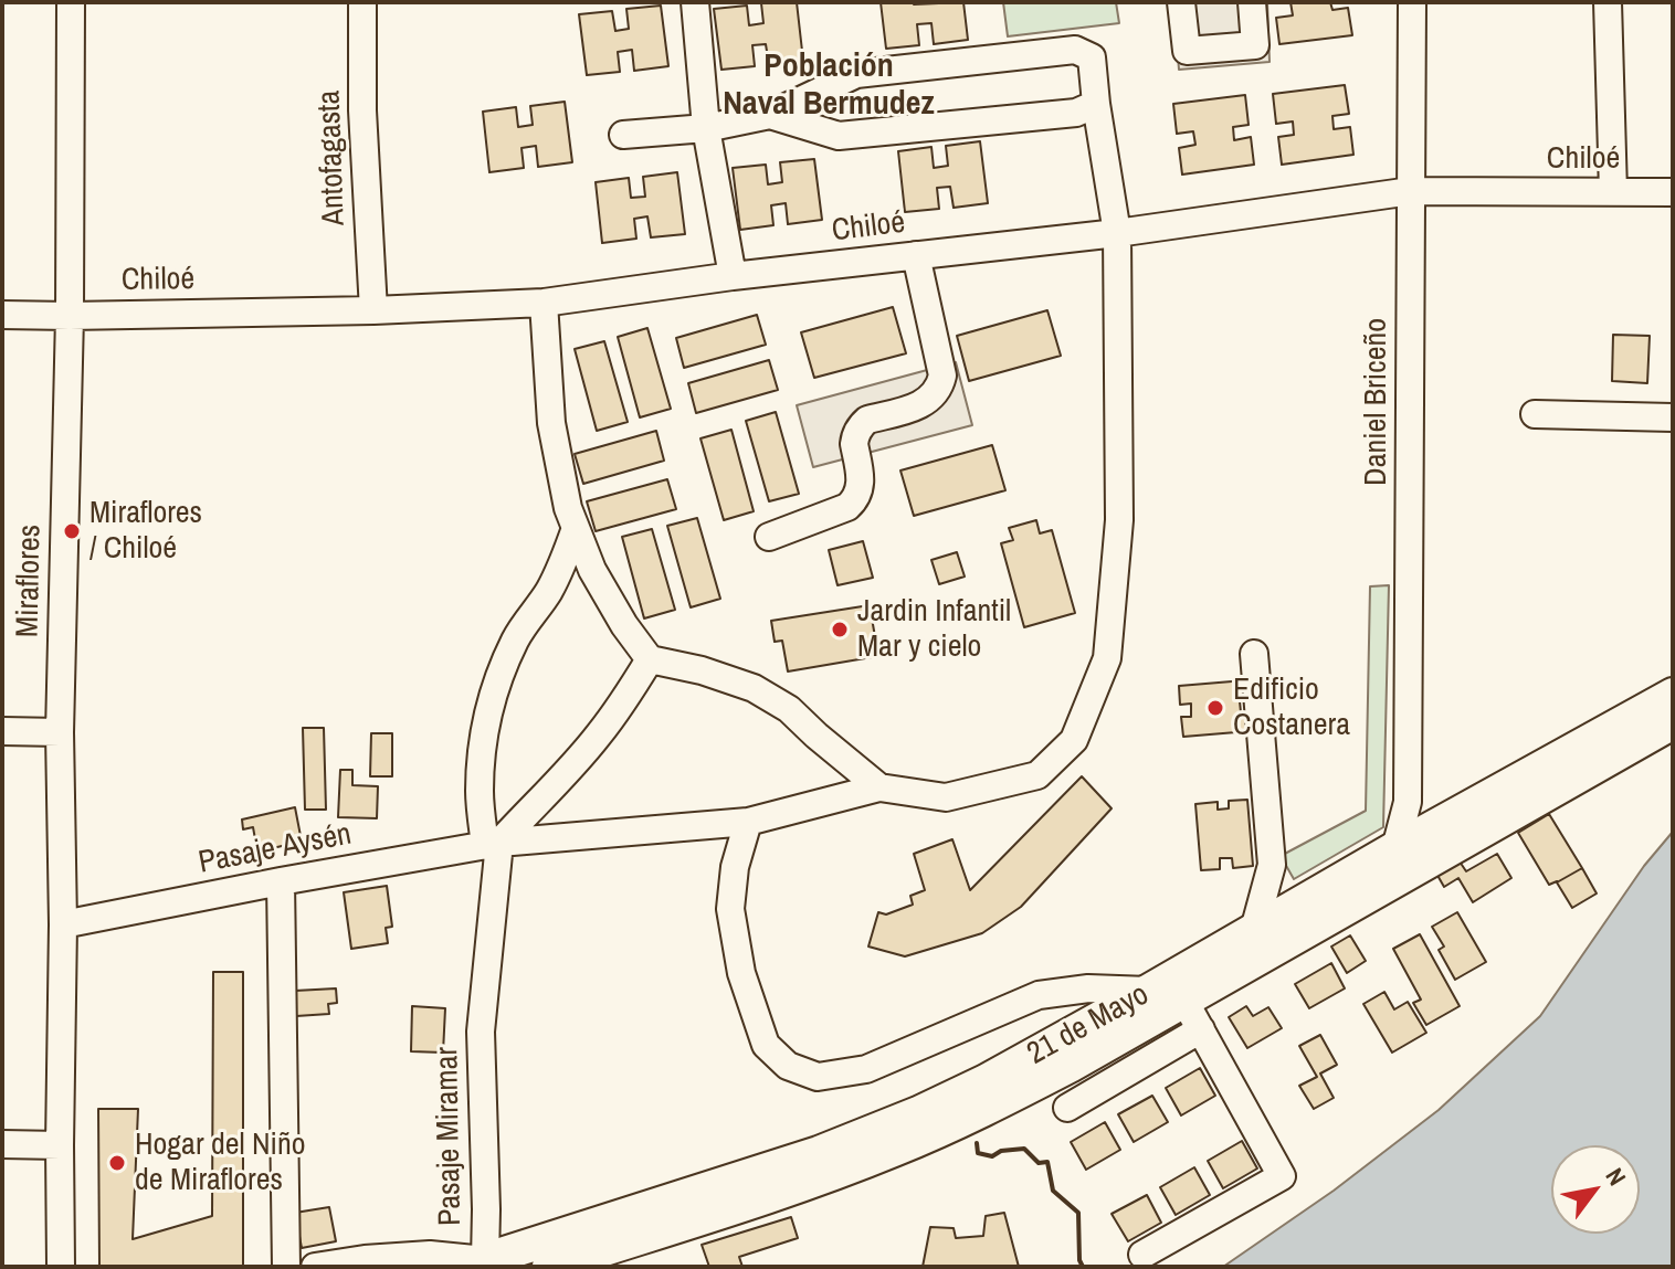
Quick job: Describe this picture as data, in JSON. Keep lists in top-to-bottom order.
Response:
{
  "streets": {
    "main road": ["21 de Mayo"],
    "street": [
      "Antofagasta",
      "Chiloé",
      "Daniel Briceño",
      "Miraflores",
      "Pasaje Aysén",
      "Pasaje Miramar"
    ]
  },
  "crossings": [
    ["Antofagasta", "Chiloé"],
    ["Chiloé", "Daniel Briceño"],
    ["Chiloé", "Miraflores"],
    ["Daniel Briceño", "21 de Mayo"],
    ["Miraflores", "Pasaje Aysén"],
    ["Pasaje Aysén", "Pasaje Miramar"],
    ["21 de Mayo", "Pasaje Miramar"]
  ],
  "districts": ["Población Naval Bermudez"],
  "places": [
    "Miraflores / Chiloé",
    "Jardin Infantil Mar y cielo",
    "Edificio Costanera",
    "Hogar del Niño de Miraflores"
  ],
  "north": "top right"
}
